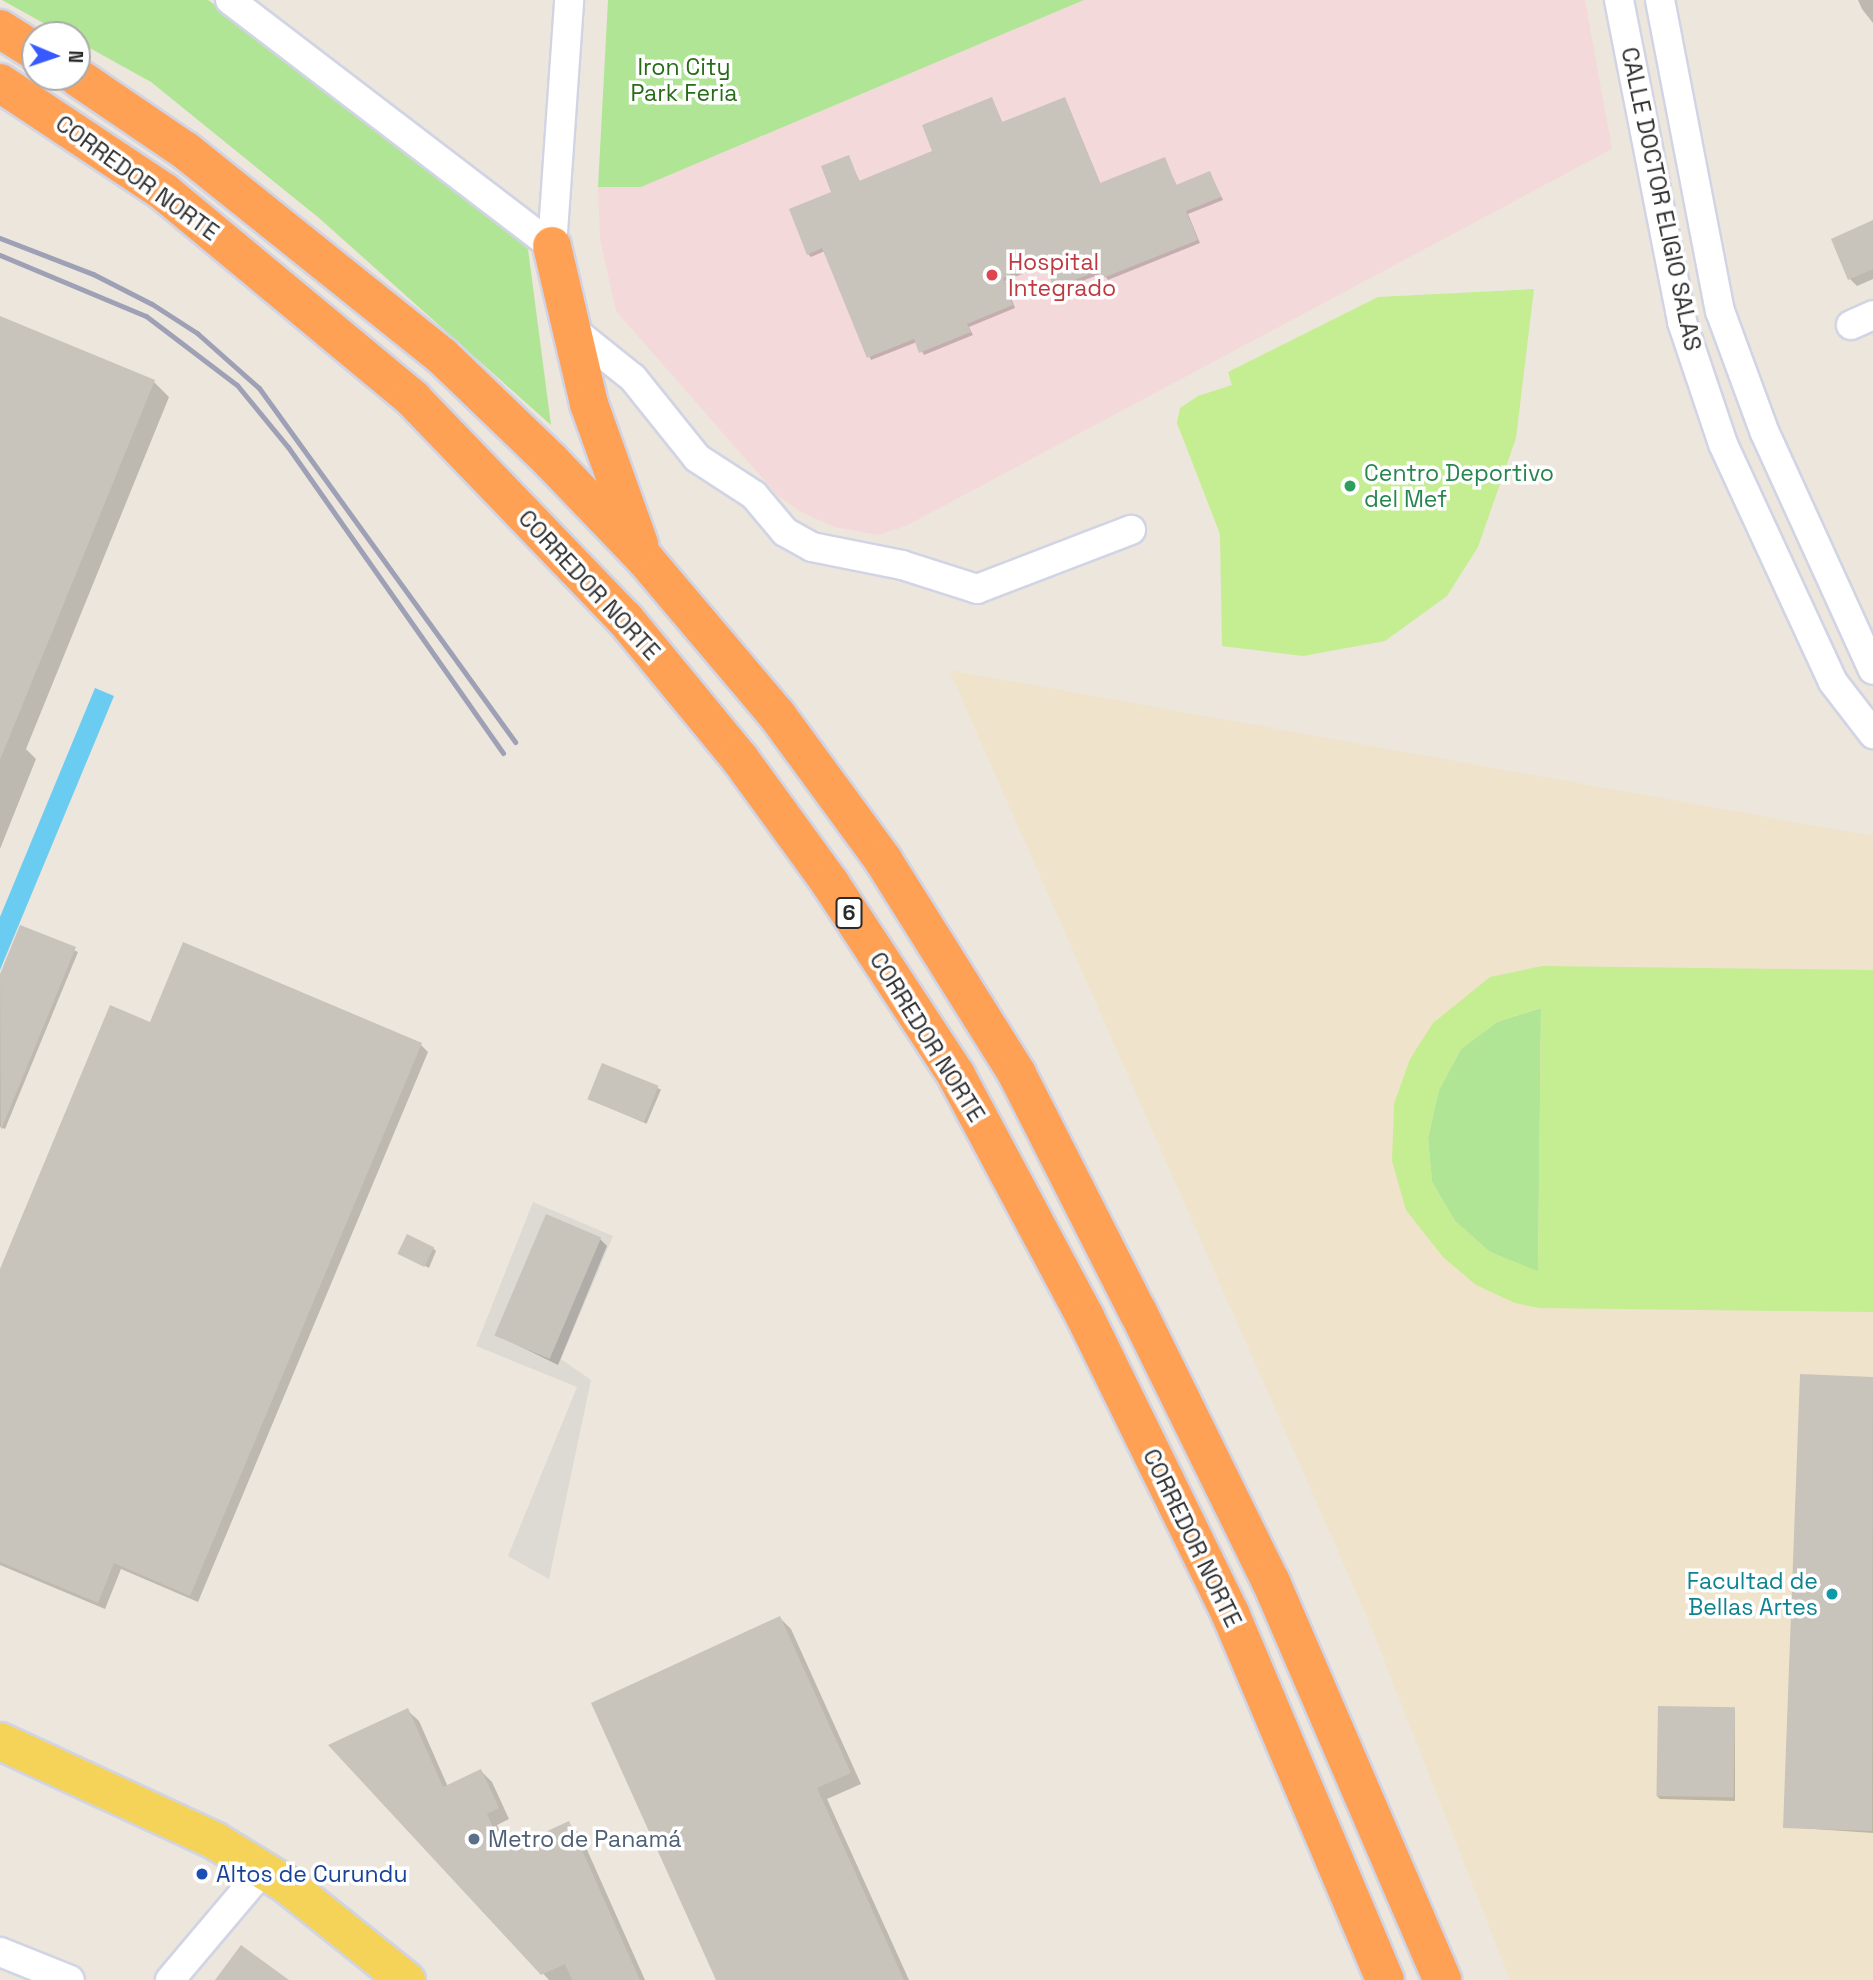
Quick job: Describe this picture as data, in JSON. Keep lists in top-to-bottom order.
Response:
{
  "streets": {
    "highway": ["CORREDOR NORTE", "6"],
    "street": ["CALLE DOCTOR ELIGIO SALAS"]
  },
  "parks": ["Iron City Park Feria"],
  "places": [
    "Hospital Integrado",
    "Centro Deportivo del Mef",
    "Facultad de Bellas Artes",
    "Metro de Panamá",
    "Altos de Curundu"
  ],
  "north": "right"
}
